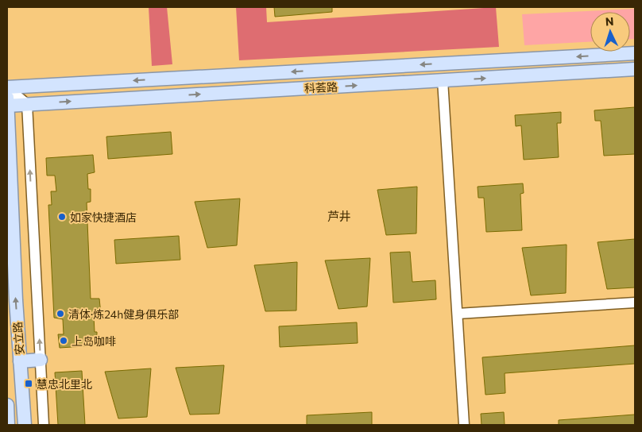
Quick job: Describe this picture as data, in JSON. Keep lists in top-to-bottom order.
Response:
{
  "streets": {
    "main road": ["科荟路", "安立路"]
  },
  "crossings": [
    ["科荟路", "安立路"]
  ],
  "one_way": ["安立路"],
  "districts": ["芦井"],
  "places": {
    "other": ["如家快捷酒店", "清体·炼24h健身俱乐部", "上岛咖啡"],
    "transit": ["慧忠北里北"]
  },
  "north": "top"
}
